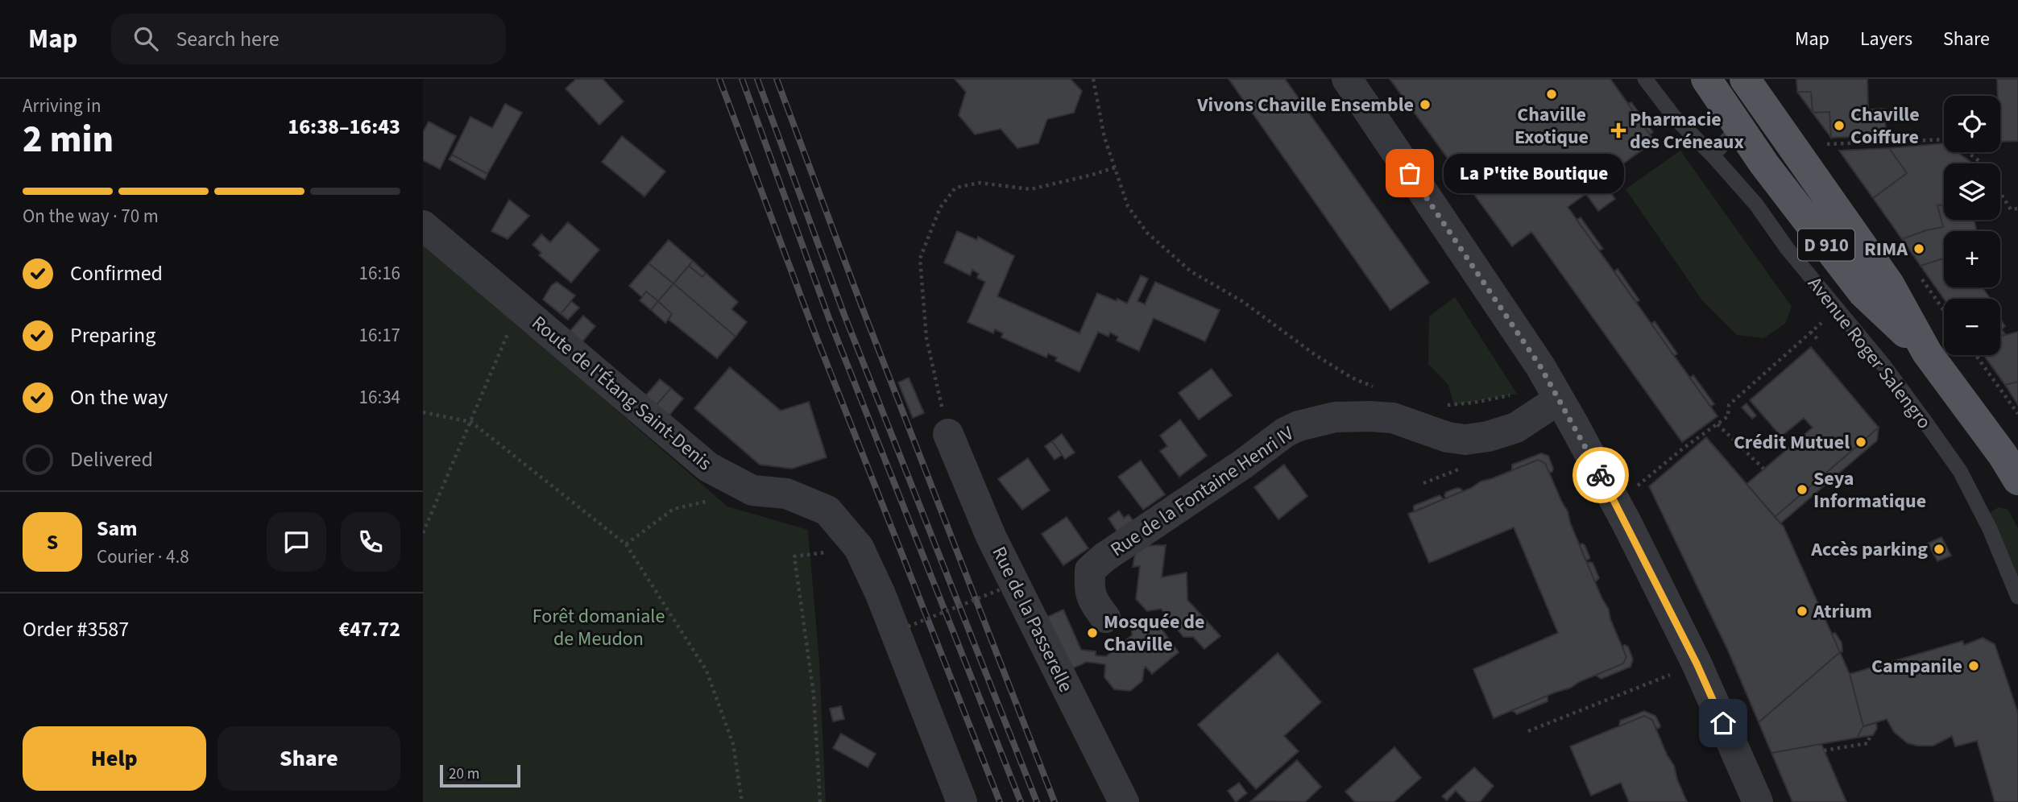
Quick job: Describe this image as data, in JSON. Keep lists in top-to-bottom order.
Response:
{
  "streets": {
    "main road": ["D 910", "Avenue Roger Salengro"],
    "street": ["Route de l'Étang Saint-Denis", "Rue de la Fontaine Henri IV", "Rue de la Passerelle"]
  },
  "parks": ["Forêt domaniale de Meudon"],
  "places": {
    "other": [
      "Chaville Exotique",
      "Vivons Chaville Ensemble",
      "Chaville Coiffure",
      "La P'tite Boutique",
      "RIMA",
      "Crédit Mutuel",
      "Seya Informatique",
      "Accès parking",
      "Atrium",
      "Mosquée de Chaville",
      "Campanile"
    ],
    "health": ["Pharmacie des Créneaux"]
  },
  "scale_bar": "20 m",
  "page": {
    "header": "Map",
    "search": "Search here",
    "nav": ["Map", "Layers", "Share"],
    "heading": ["2 min", "Arriving in", "16:38–16:43"],
    "panel": [
      "Sam",
      "Courier · 4.8",
      "Order #3587",
      "€47.72"
    ],
    "map_buttons": ["+", "−"],
    "bubble": "La P'tite Boutique",
    "bar": "On the way · 70 m",
    "list": [
      ["Confirmed", "16:16"],
      ["Preparing", "16:17"],
      ["On the way", "16:34"],
      "Delivered"
    ],
    "round": "S",
    "buttons": ["Help", "Share"],
    "scale": "20 m"
  }
}
